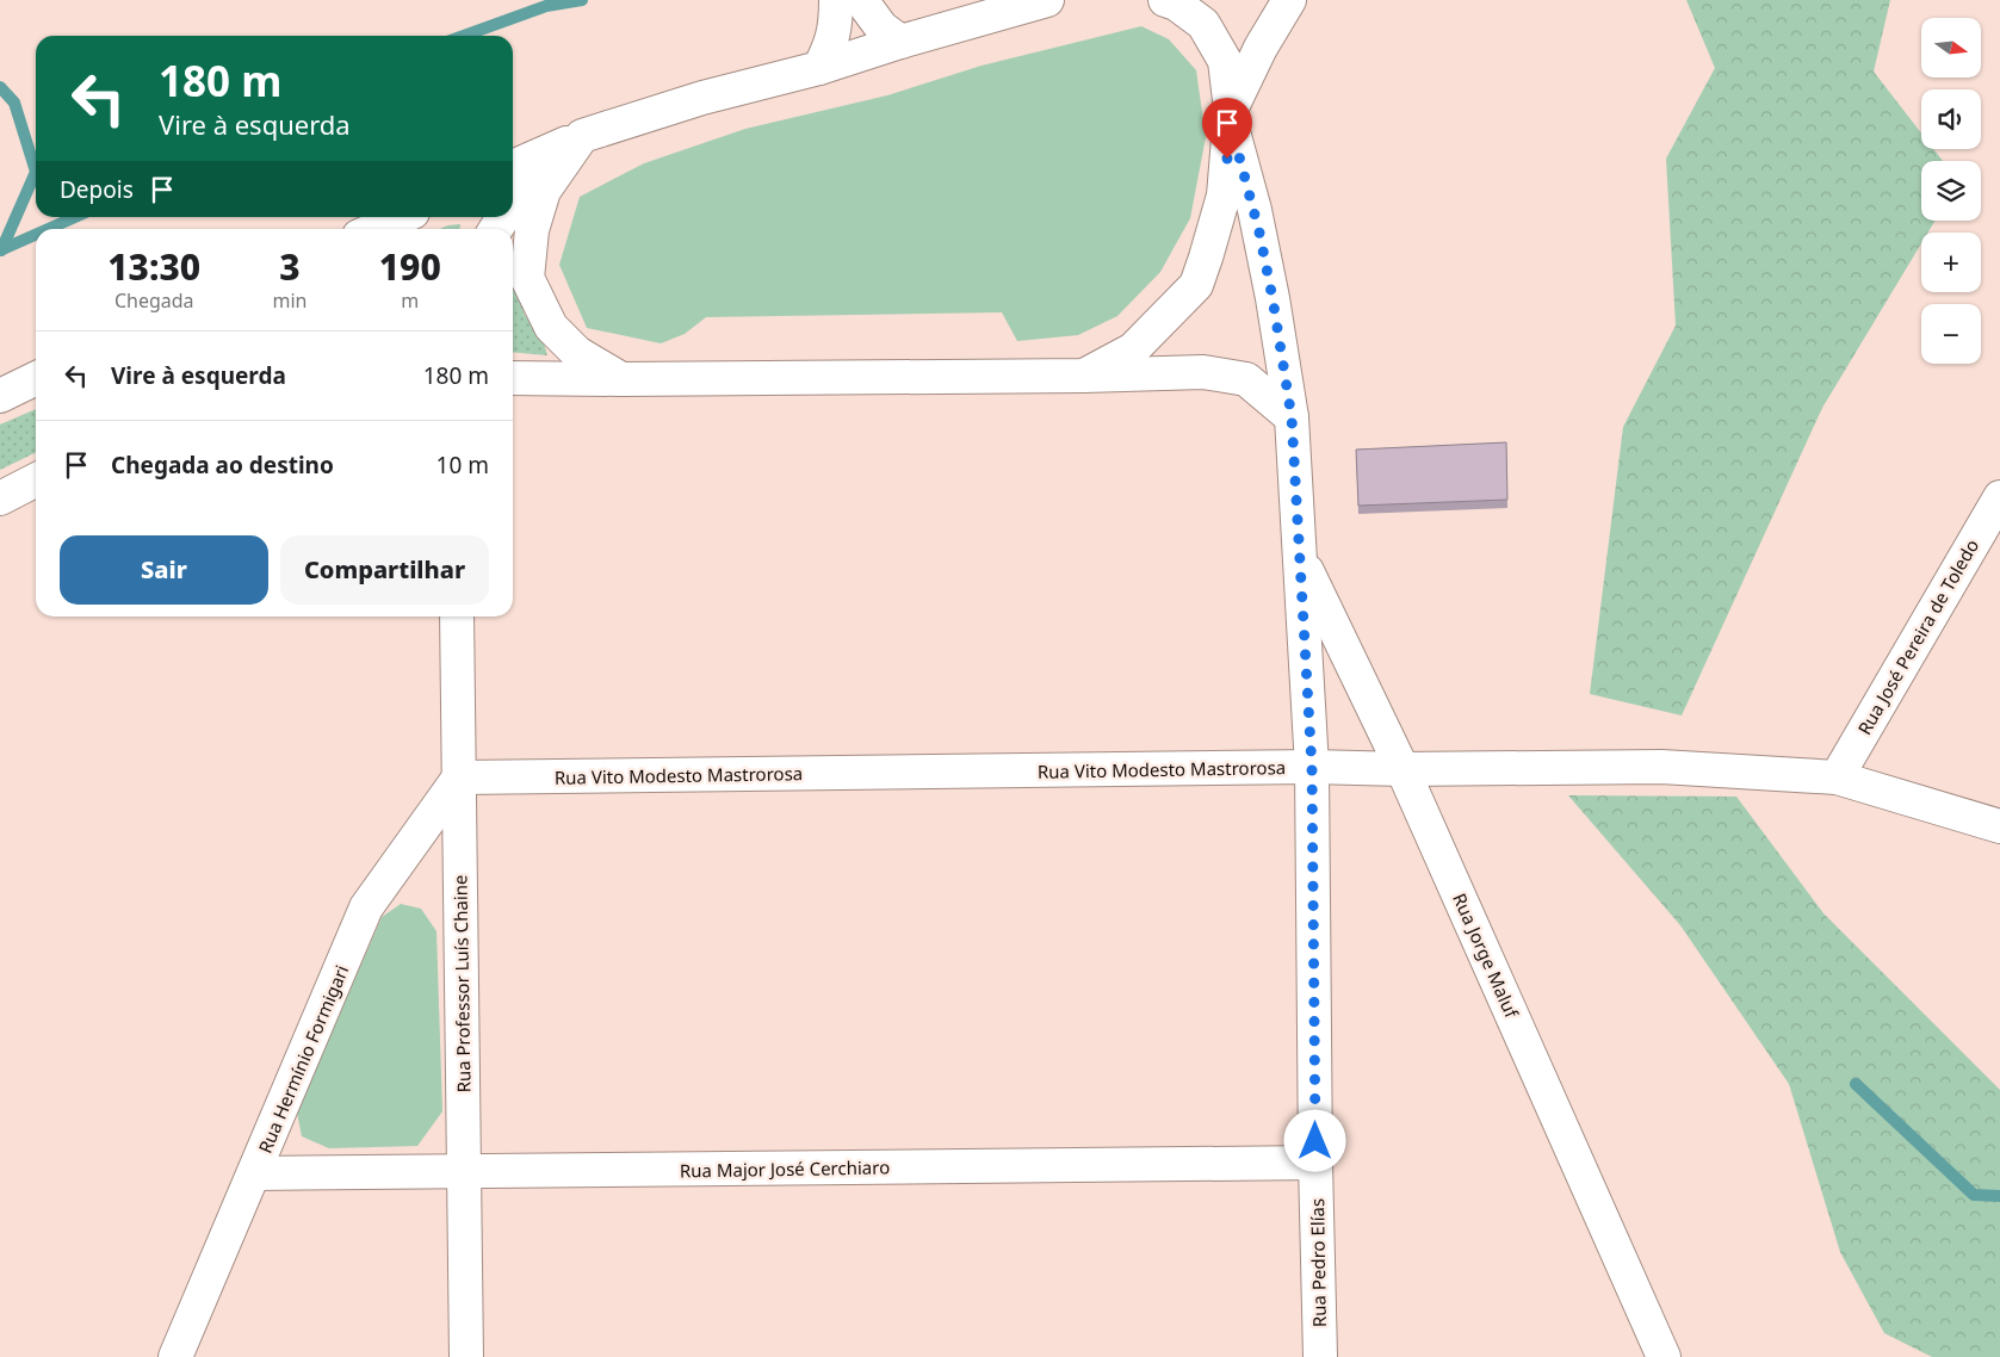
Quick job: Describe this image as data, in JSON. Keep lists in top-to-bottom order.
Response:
{
  "streets": {
    "street": [
      "Rua José Pereira de Toledo",
      "Rua Vito Modesto Mastrorosa",
      "Rua Jorge Maluf",
      "Rua Professor Luís Chaine",
      "Rua Hermínio Formigari",
      "Rua Major José Cerchiaro",
      "Rua Pedro Elías"
    ]
  },
  "crossings": [
    ["Rua José Pereira de Toledo", "Rua Vito Modesto Mastrorosa"],
    ["Rua Vito Modesto Mastrorosa", "Rua Jorge Maluf"],
    ["Rua Vito Modesto Mastrorosa", "Rua Professor Luís Chaine"],
    ["Rua Vito Modesto Mastrorosa", "Rua Hermínio Formigari"],
    ["Rua Vito Modesto Mastrorosa", "Rua Pedro Elías"],
    ["Rua Jorge Maluf", "Rua Pedro Elías"],
    ["Rua Professor Luís Chaine", "Rua Hermínio Formigari"],
    ["Rua Professor Luís Chaine", "Rua Major José Cerchiaro"],
    ["Rua Hermínio Formigari", "Rua Major José Cerchiaro"],
    ["Rua Major José Cerchiaro", "Rua Pedro Elías"]
  ],
  "north": "right",
  "page": {
    "map_buttons": ["+", "−"],
    "turn": ["180 m", "Vire à esquerda"],
    "then": "Depois",
    "eta": [
      "13:30",
      "Chegada",
      "3",
      "min",
      "190",
      "m"
    ],
    "list": [
      {
        "name": "Vire à esquerda",
        "value": "180 m"
      },
      {
        "name": "Chegada ao destino",
        "value": "10 m"
      }
    ],
    "buttons": ["Sair", "Compartilhar"]
  }
}
